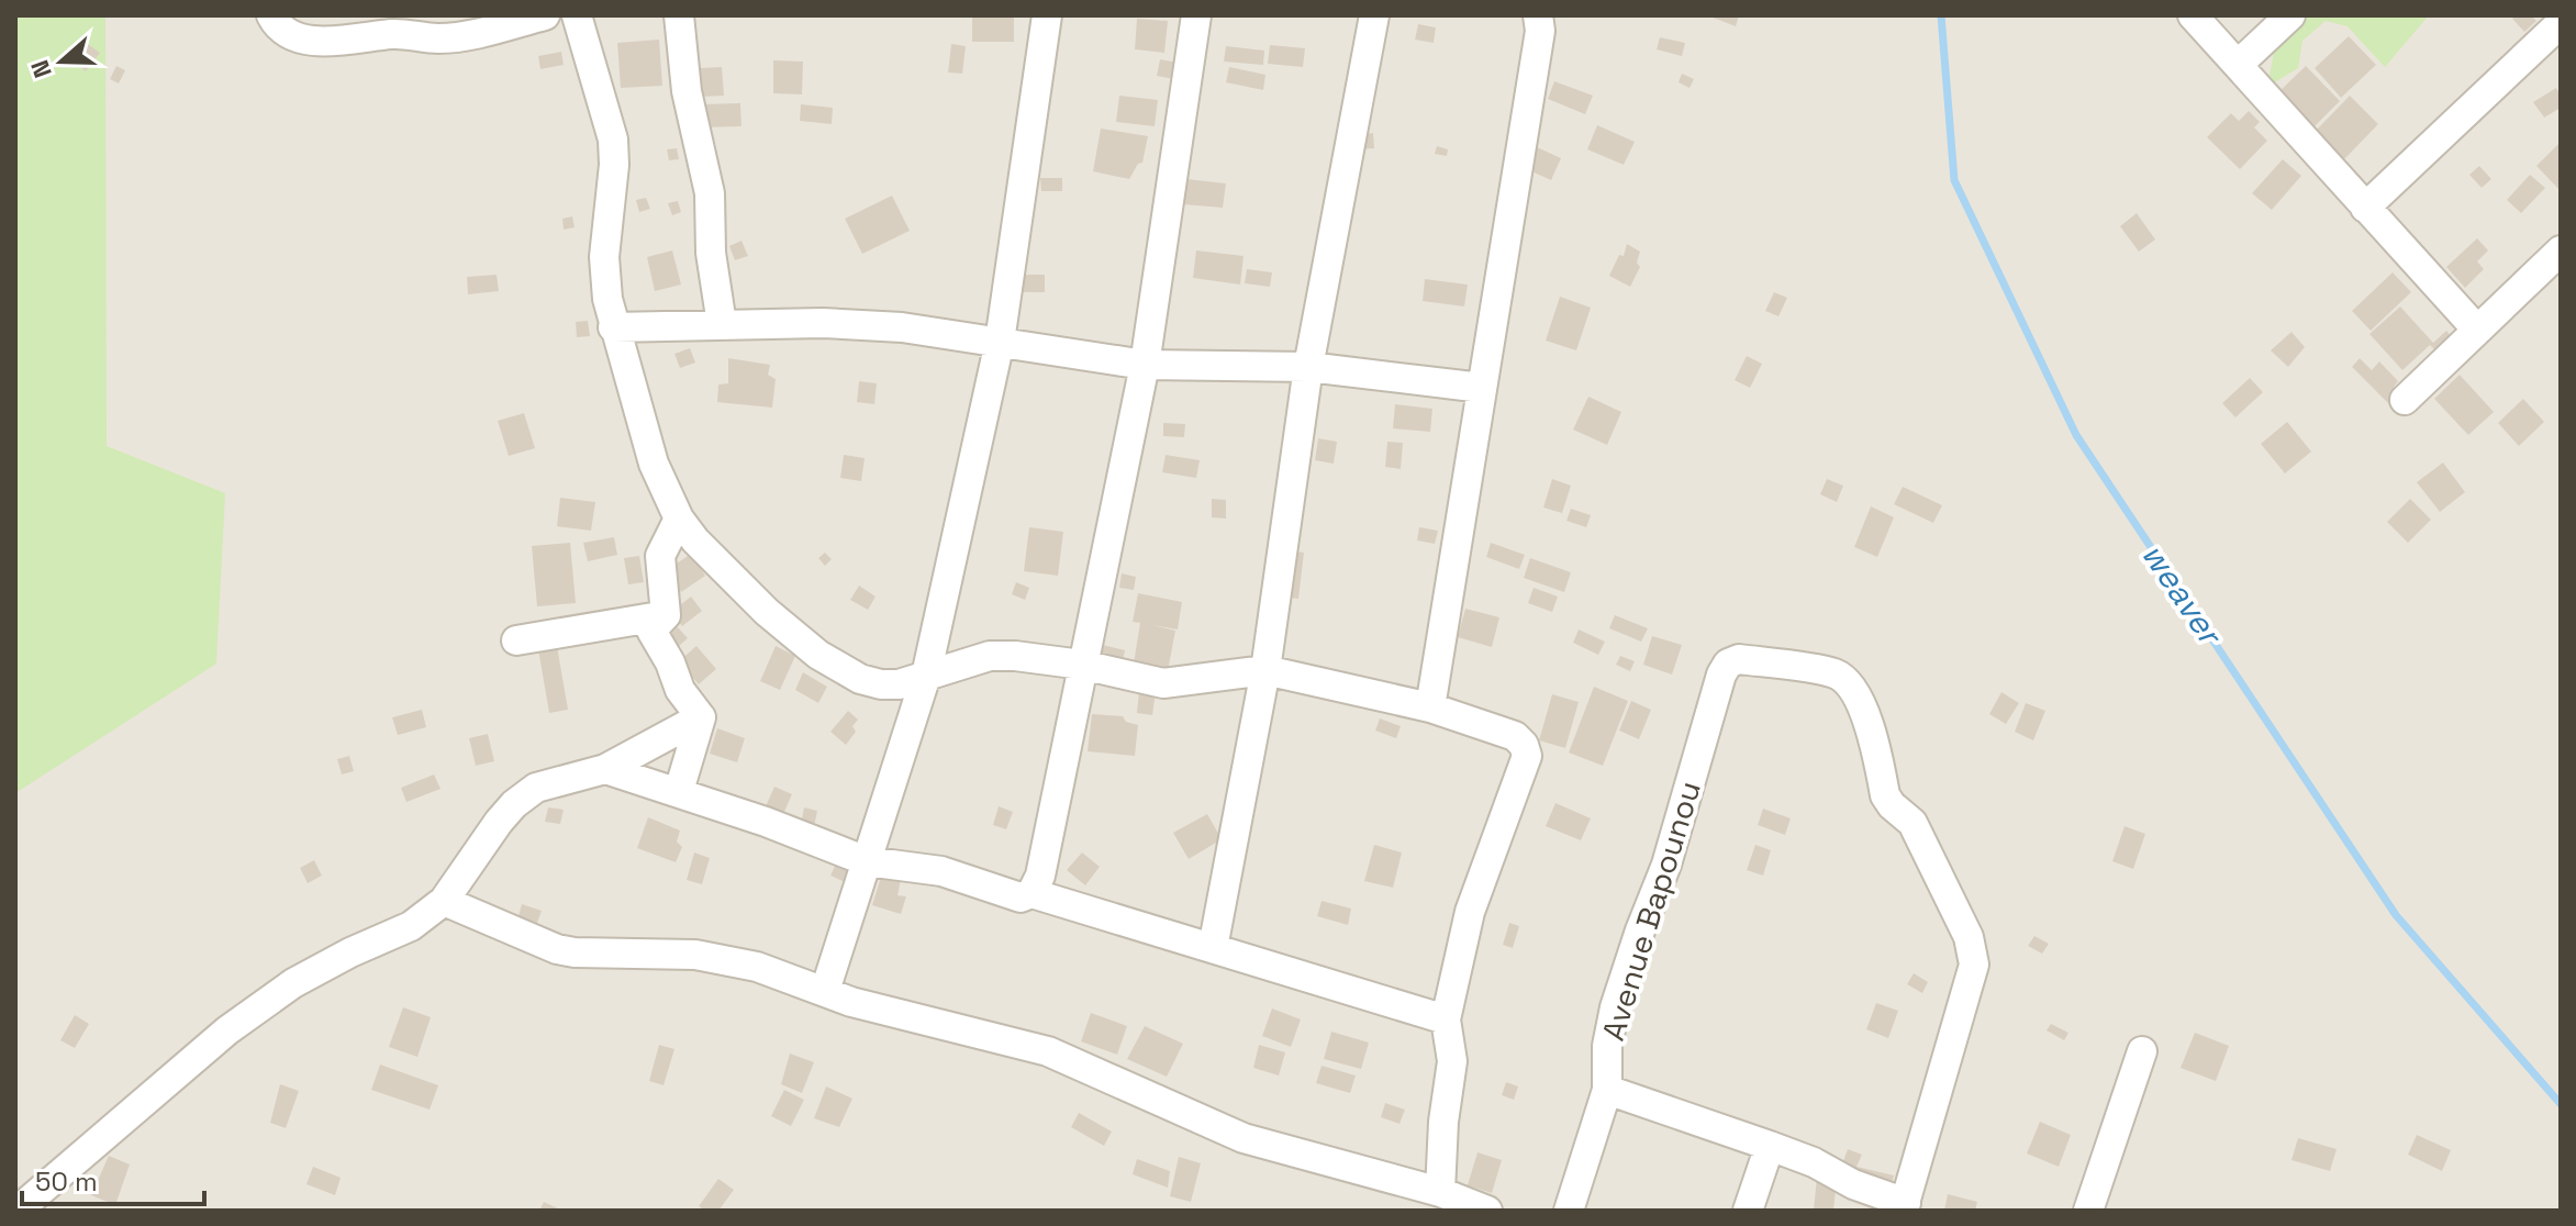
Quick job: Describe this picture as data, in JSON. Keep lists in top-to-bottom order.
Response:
{
  "streets": {
    "street": ["Avenue Bapounou"]
  },
  "water": ["weaver"],
  "scale_bar": "50 m",
  "north": "left"
}
